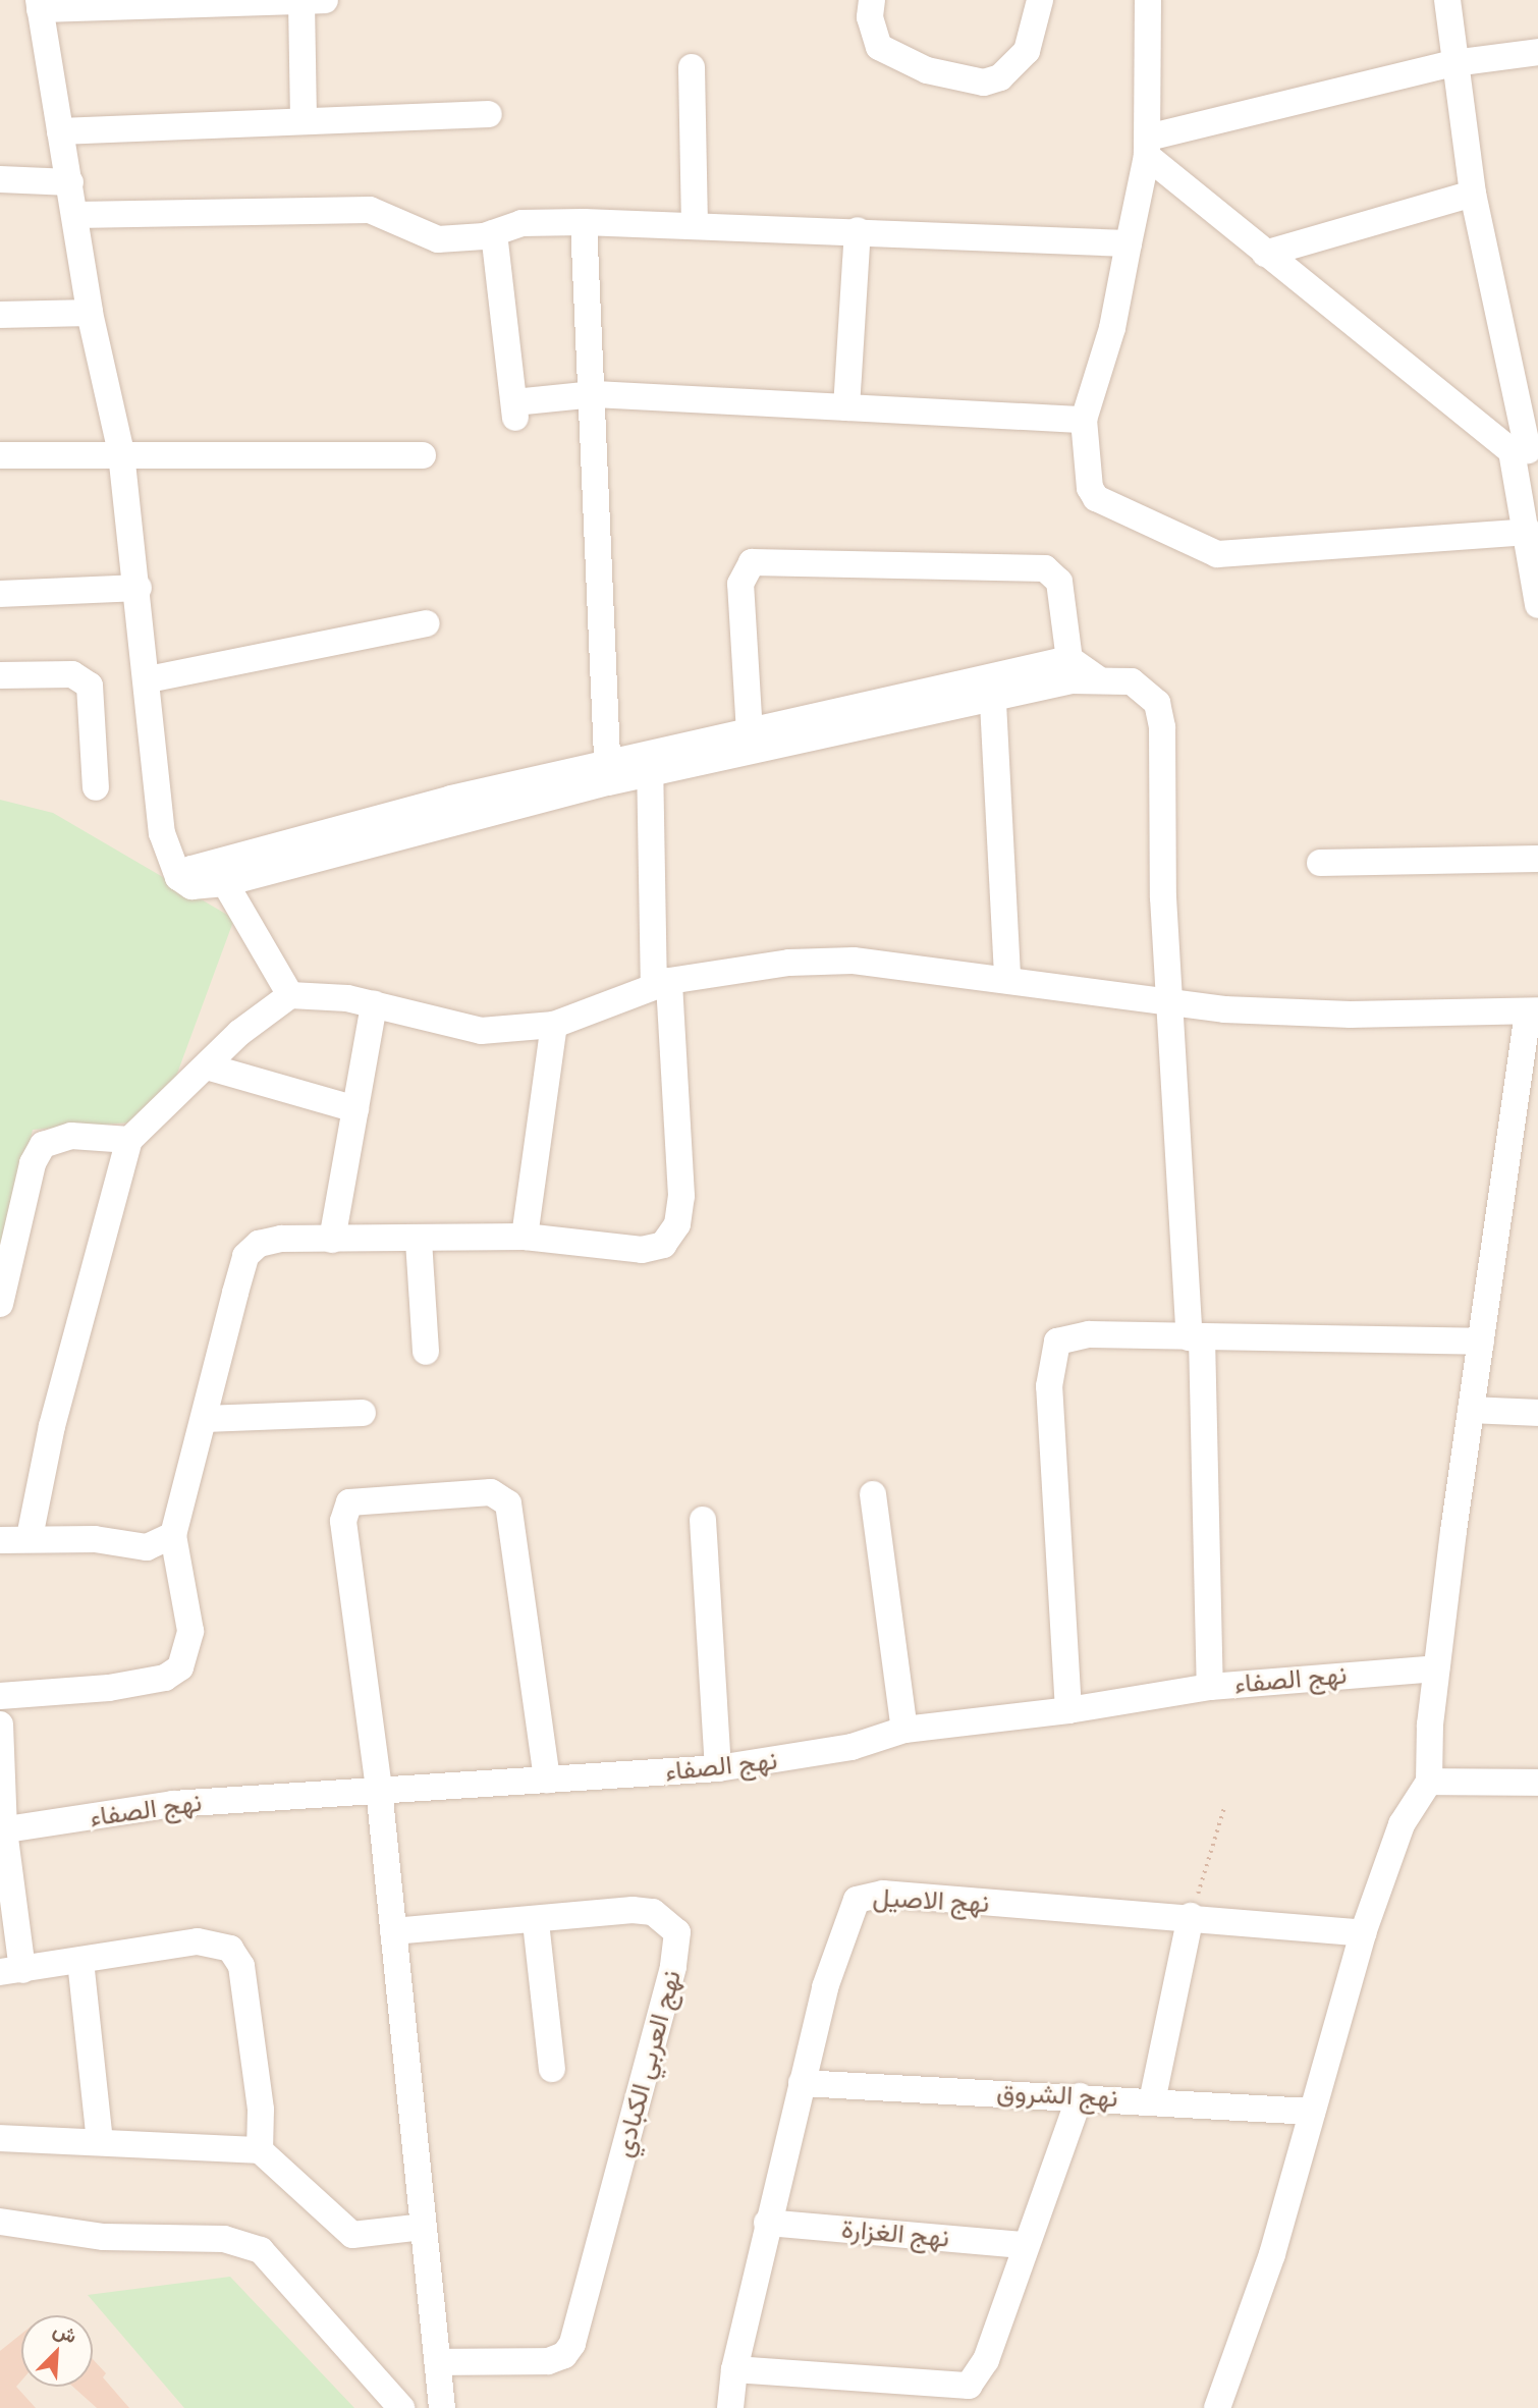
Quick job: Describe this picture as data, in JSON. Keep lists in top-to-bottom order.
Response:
{
  "streets": {
    "street": [
      "نهج الصفاء",
      "نهج الاصيل",
      "نهج العربي الكبادي",
      "نهج الشروق",
      "نهج الغزارة"
    ]
  },
  "crossings": [
    ["نهج الاصيل", "نهج الشروق"],
    ["نهج الاصيل", "نهج الغزارة"]
  ],
  "north": "top right"
}
